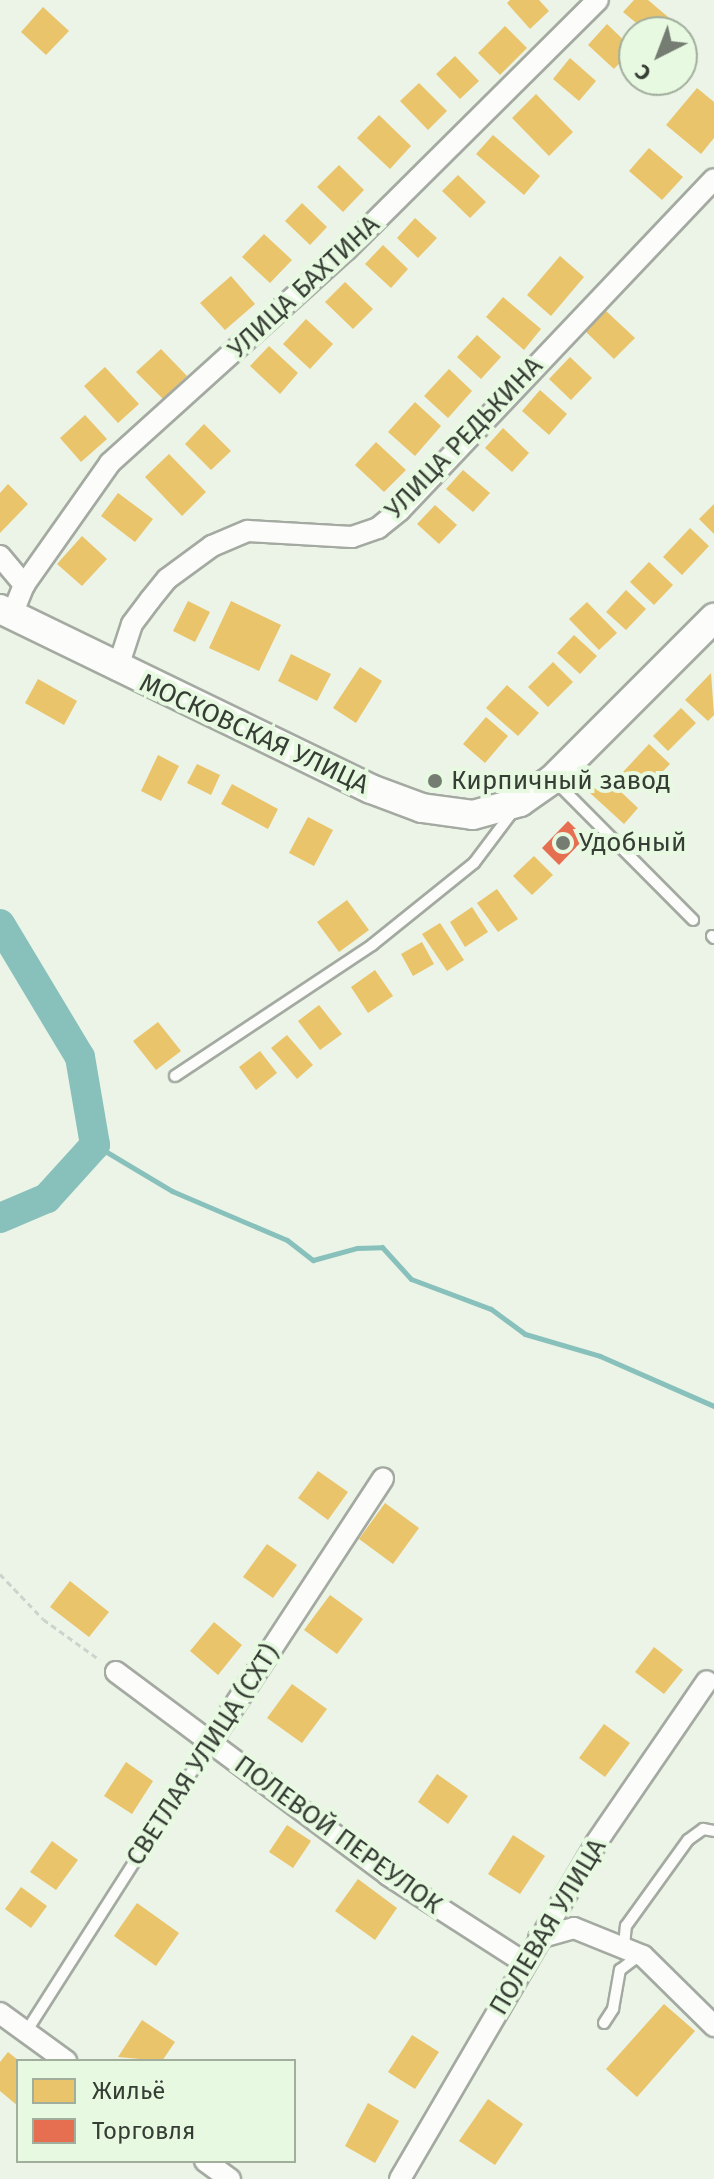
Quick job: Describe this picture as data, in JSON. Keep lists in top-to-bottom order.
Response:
{
  "streets": {
    "street": [
      "УЛИЦА БАХТИНА",
      "УЛИЦА РЕДЬКИНА",
      "МОСКОВСКАЯ УЛИЦА",
      "СВЕТЛАЯ УЛИЦА (СХТ)",
      "ПОЛЕВОЙ ПЕРЕУЛОК",
      "ПОЛЕВАЯ УЛИЦА"
    ]
  },
  "crossings": [
    ["УЛИЦА БАХТИНА", "МОСКОВСКАЯ УЛИЦА"],
    ["УЛИЦА РЕДЬКИНА", "МОСКОВСКАЯ УЛИЦА"],
    ["СВЕТЛАЯ УЛИЦА (СХТ)", "ПОЛЕВОЙ ПЕРЕУЛОК"],
    ["ПОЛЕВОЙ ПЕРЕУЛОК", "ПОЛЕВАЯ УЛИЦА"]
  ],
  "places": ["Кирпичный завод", "Удобный"],
  "legend": ["Жильё", "Торговля"],
  "north": "bottom left"
}
